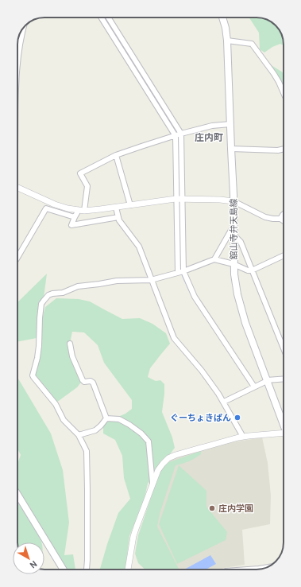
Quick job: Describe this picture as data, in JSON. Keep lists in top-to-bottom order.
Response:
{
  "streets": {
    "main road": ["舘山寺弁天島線"]
  },
  "districts": ["庄内町"],
  "places": ["ぐーちょきぱん", "庄内学園"],
  "north": "bottom right"
}
